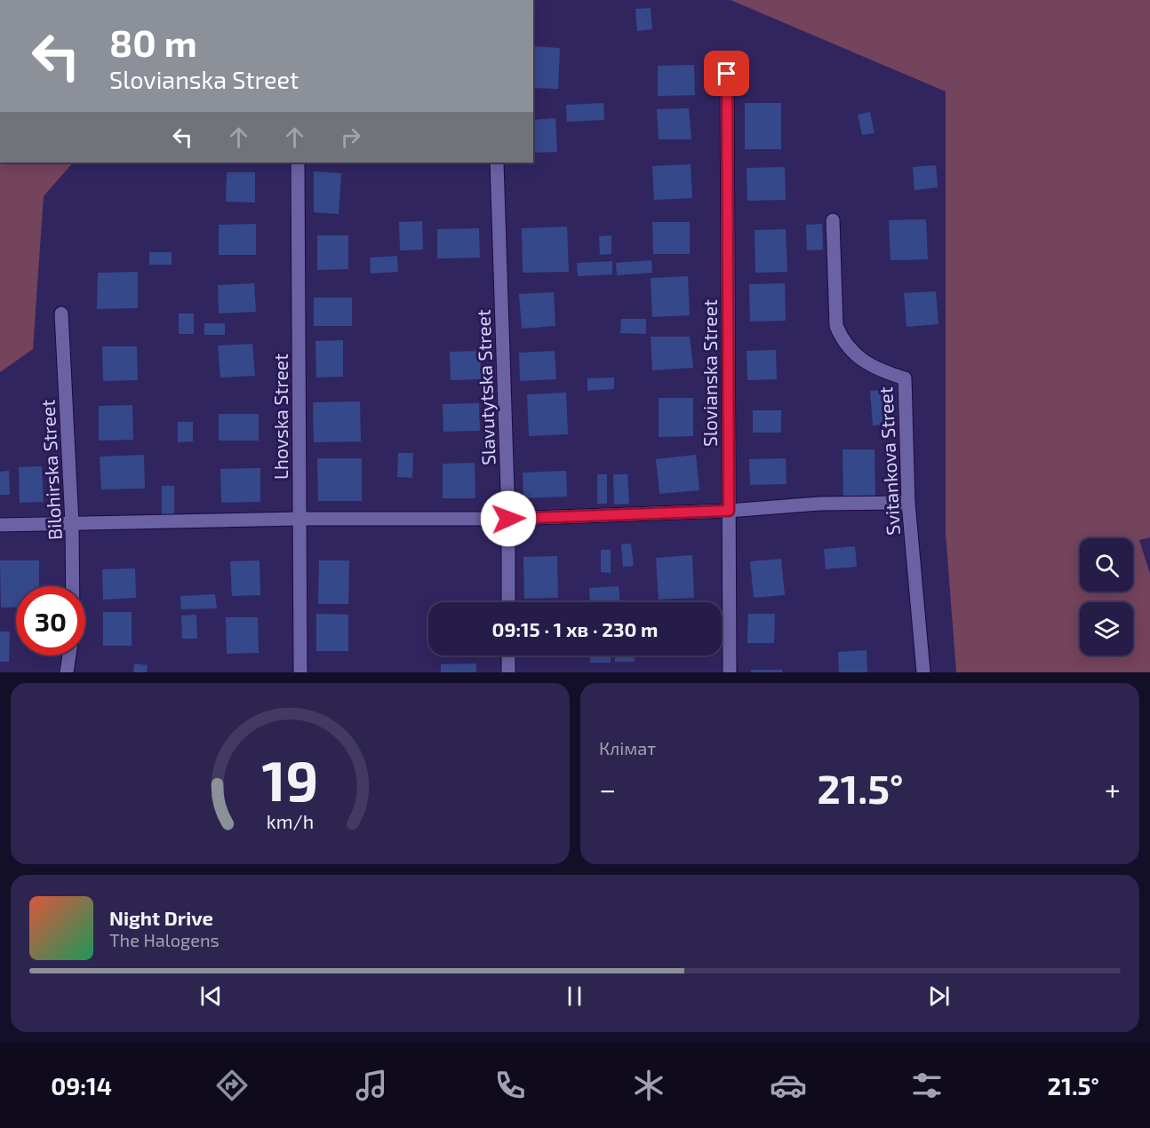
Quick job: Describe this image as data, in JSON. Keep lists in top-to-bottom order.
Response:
{
  "streets": {
    "street": [
      "Slovianska Street",
      "Slavutytska Street",
      "Lhovska Street",
      "Svitankova Street",
      "Bilohirska Street"
    ]
  },
  "page": {
    "turn": ["80 m", "Slovianska Street"],
    "limit": "30",
    "trip": "09:15 · 1 хв · 230 m",
    "tile": "Клімат",
    "heat": ["−", "21.5°", "+"],
    "song": ["Night Drive", "The Halogens"],
    "tabs": ["09:14", "21.5°"],
    "gauge": ["19", "km/h"]
  }
}
